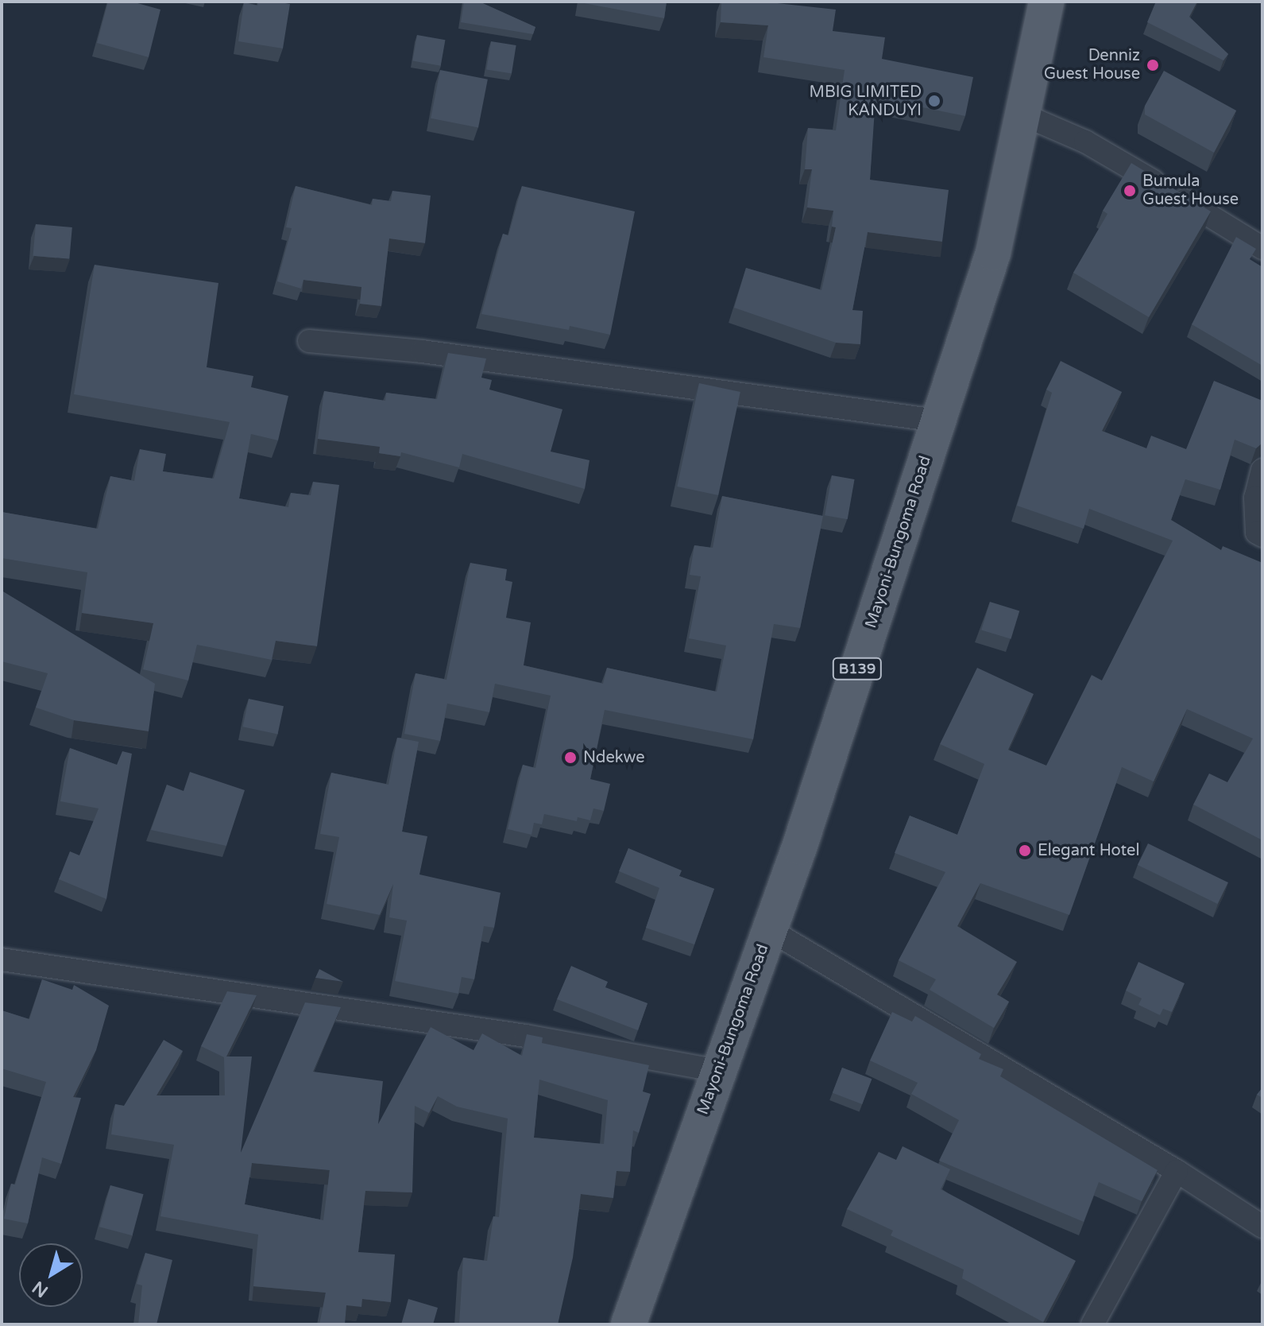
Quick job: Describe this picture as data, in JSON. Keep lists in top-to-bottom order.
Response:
{
  "streets": {
    "main road": ["Mayoni-Bungoma Road", "B139"]
  },
  "places": [
    "Denniz Guest House",
    "MBIG LIMITED KANDUYI",
    "Bumula Guest House",
    "Ndekwe",
    "Elegant Hotel"
  ],
  "north": "bottom left"
}
